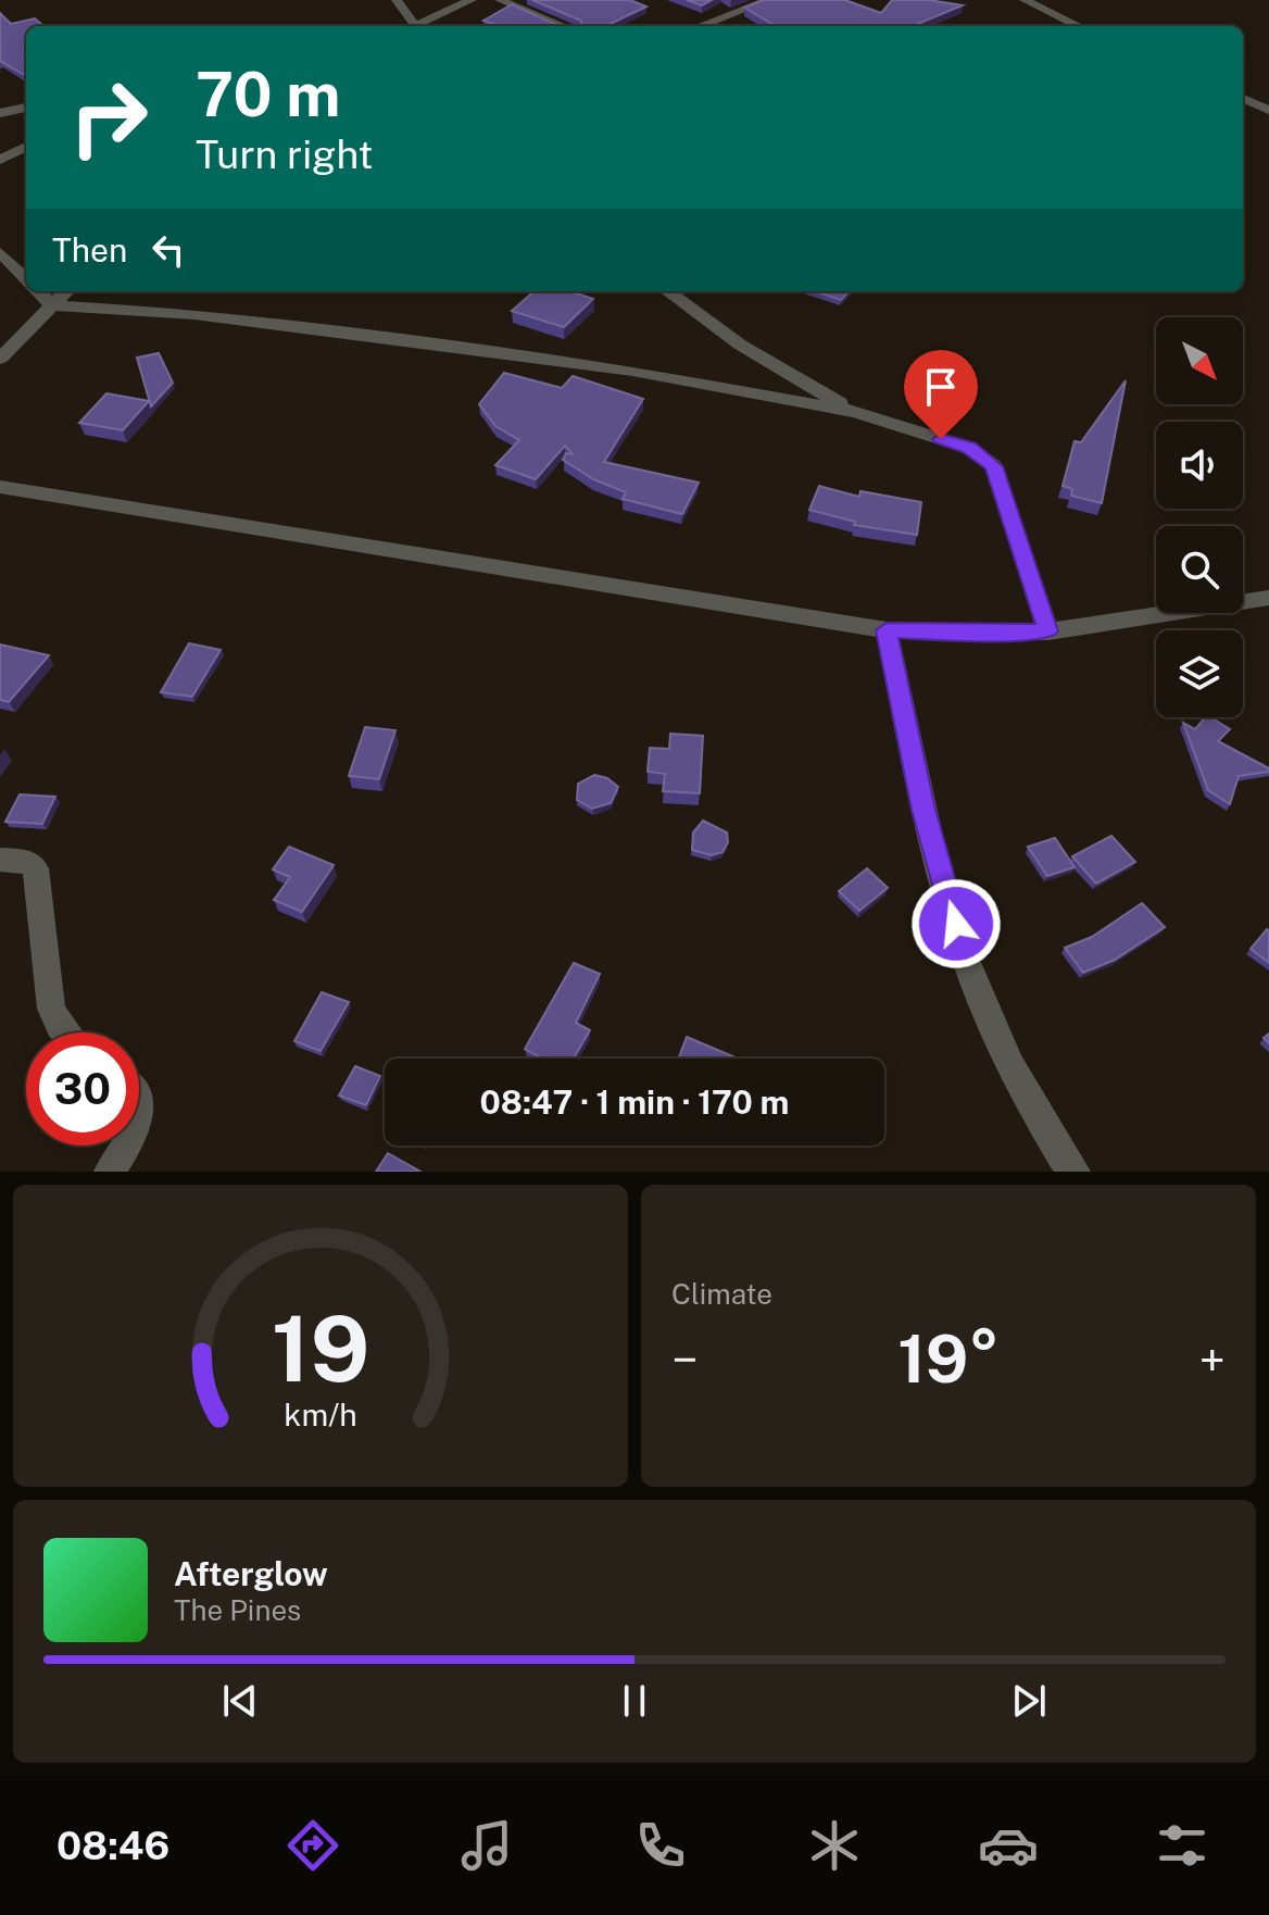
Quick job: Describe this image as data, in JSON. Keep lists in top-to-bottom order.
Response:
{
  "north": "bottom right",
  "page": {
    "turn": ["70 m", "Turn right"],
    "then": "Then",
    "limit": "30",
    "trip": "08:47 · 1 min · 170 m",
    "tile": "Climate",
    "heat": ["−", "19°", "+"],
    "song": ["Afterglow", "The Pines"],
    "tabs": "08:46",
    "gauge": ["19", "km/h"]
  }
}
